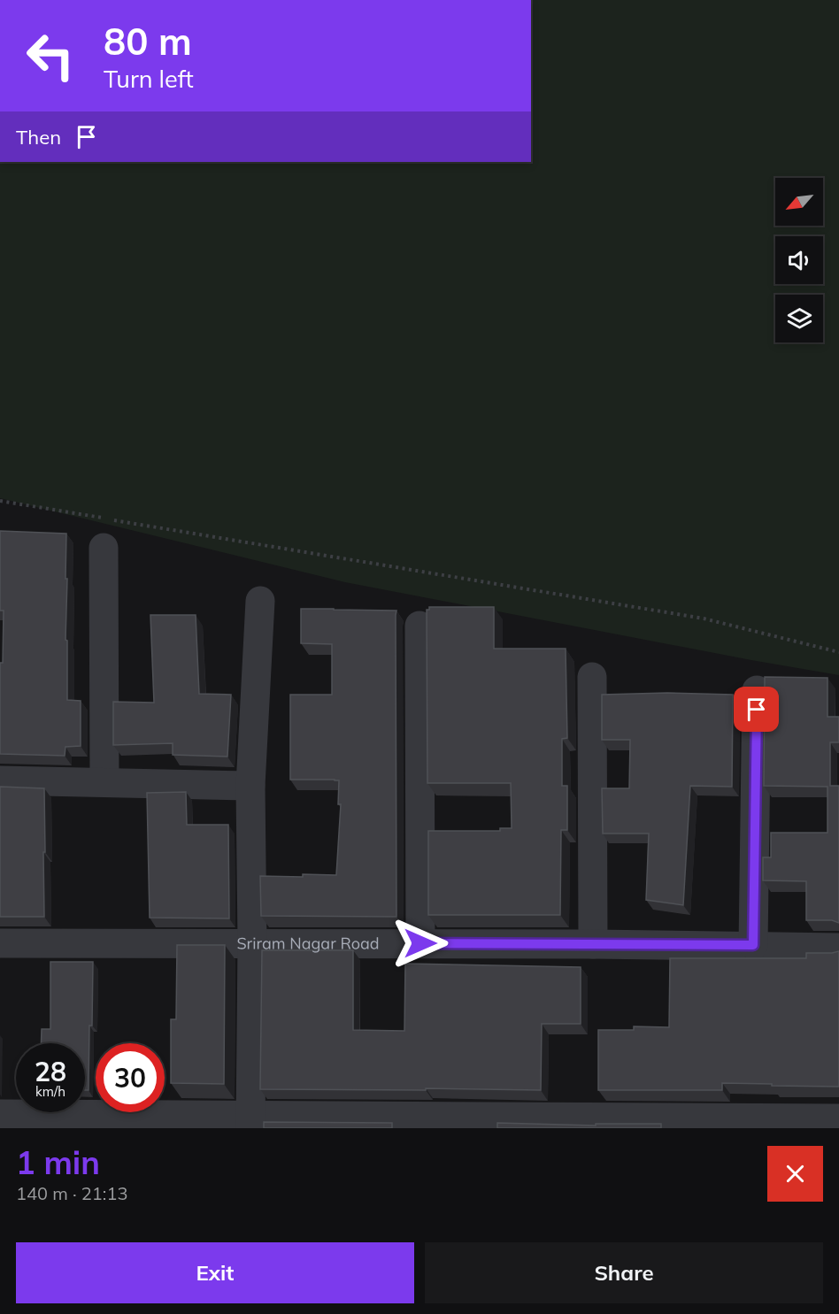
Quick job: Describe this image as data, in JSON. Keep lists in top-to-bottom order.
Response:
{
  "streets": {
    "street": ["Sriram Nagar Road"]
  },
  "north": "bottom left",
  "page": {
    "turn": ["80 m", "Turn left"],
    "then": "Then",
    "speed": "28 km/h",
    "limit": "30",
    "heading": ["1 min", "140 m · 21:13"],
    "buttons": ["Exit", "Share"]
  }
}
